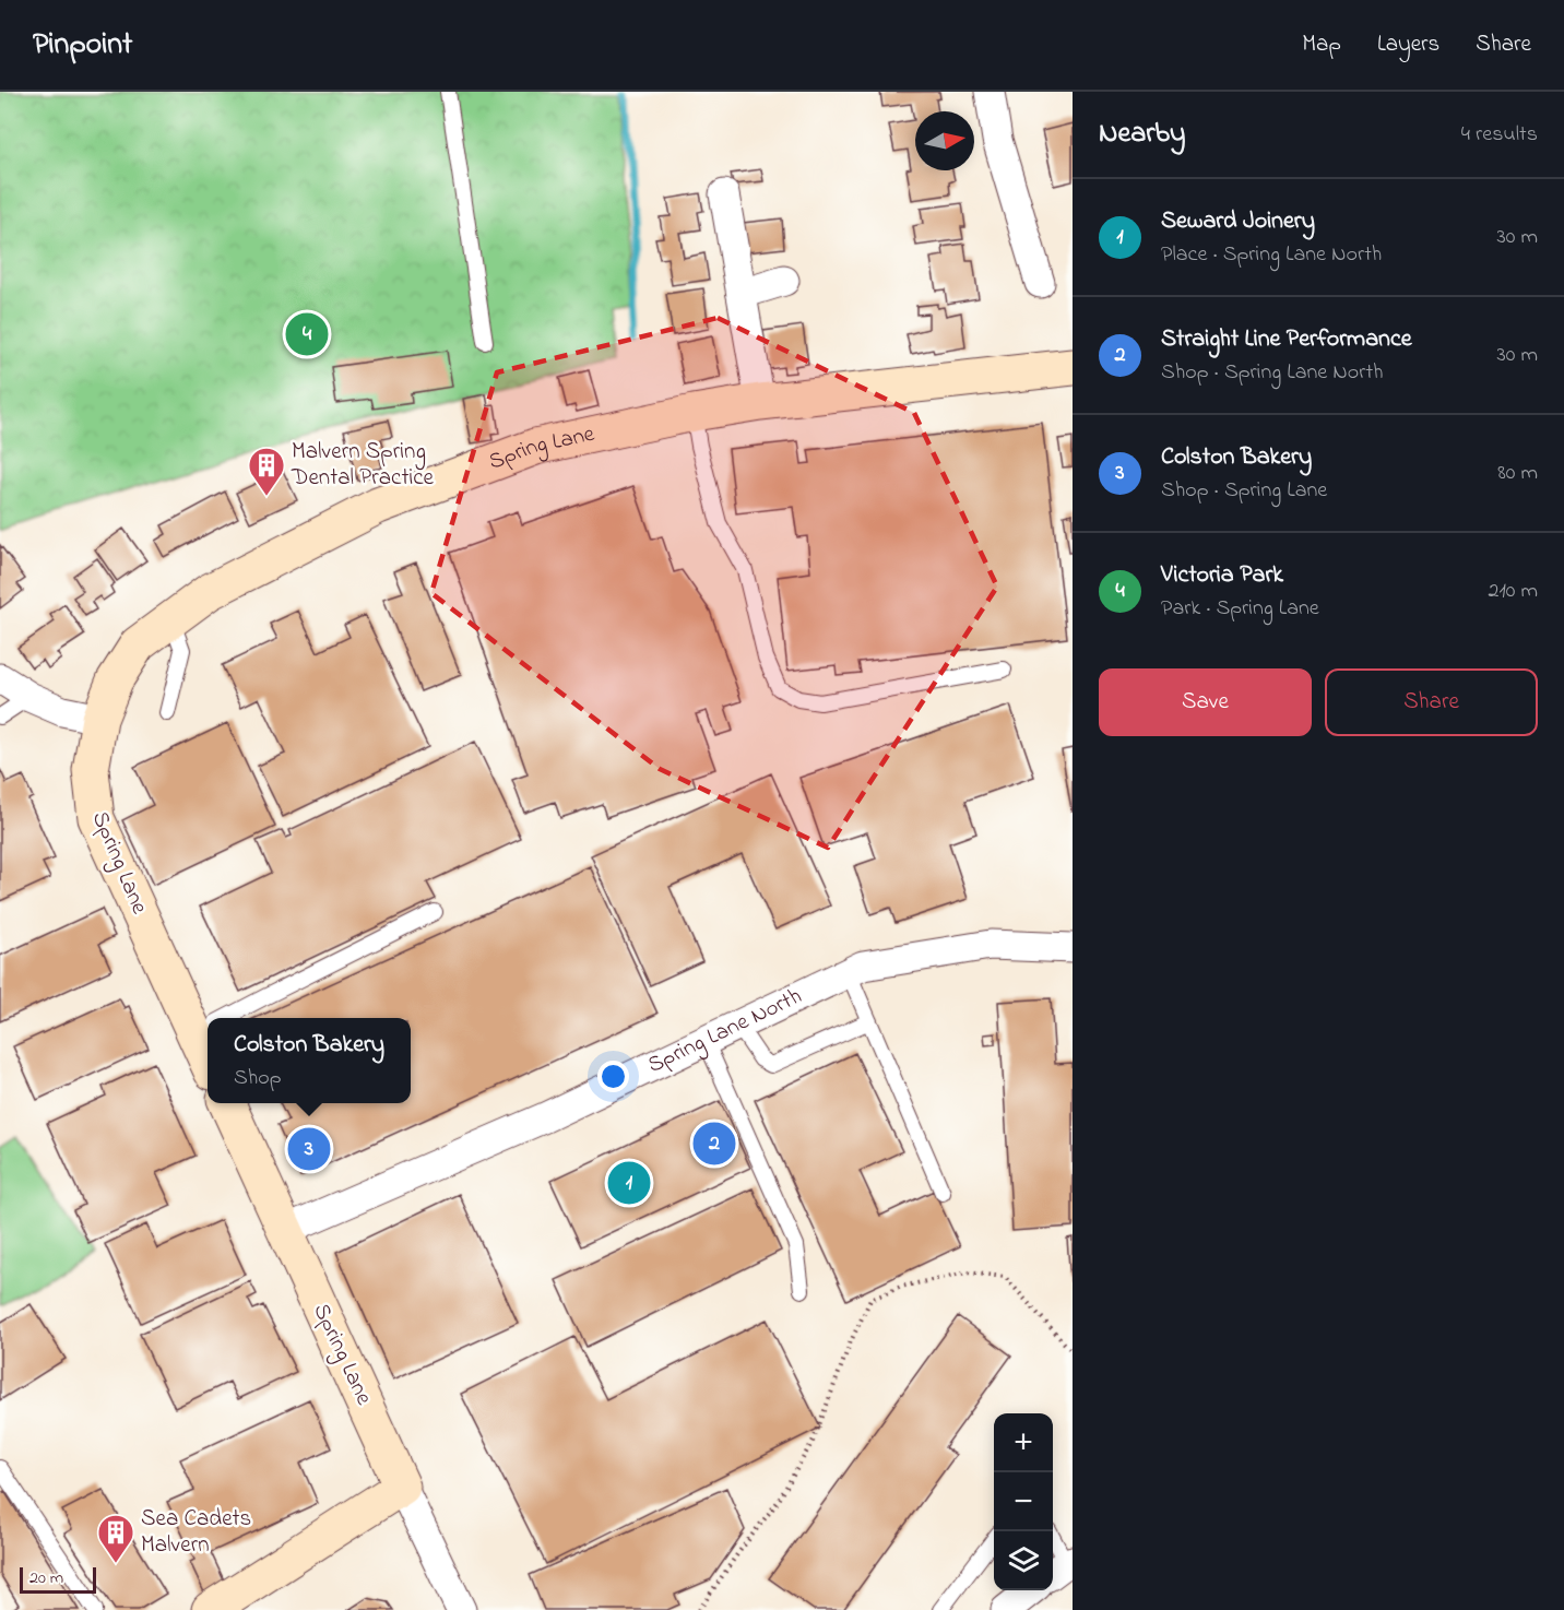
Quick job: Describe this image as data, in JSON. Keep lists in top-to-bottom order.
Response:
{
  "streets": {
    "street": ["Spring Lane", "Spring Lane North"]
  },
  "crossings": [
    ["Spring Lane", "Spring Lane North"]
  ],
  "places": {
    "building": ["Malvern Spring Dental Practice", "Sea Cadets Malvern"]
  },
  "scale_bar": "20 m",
  "north": "right",
  "page": {
    "header": "Pinpoint",
    "nav": ["Map", "Layers", "Share"],
    "heading": ["Nearby", "4 results"],
    "list": [
      {
        "mark": "1",
        "name": "Seward Joinery",
        "note": "Place · Spring Lane North",
        "value": "30 m"
      },
      {
        "mark": "2",
        "name": "Straight Line Performance",
        "note": "Shop · Spring Lane North",
        "value": "30 m"
      },
      {
        "mark": "3",
        "name": "Colston Bakery",
        "note": "Shop · Spring Lane",
        "value": "80 m"
      },
      {
        "mark": "4",
        "name": "Victoria Park",
        "note": "Park · Spring Lane",
        "value": "210 m"
      }
    ],
    "pins": [
      "4",
      "2",
      "3",
      "1"
    ],
    "buttons": ["Save", "Share"],
    "popup": ["Colston Bakery", "Shop"],
    "map_buttons": ["+", "−"],
    "scale": "20 m"
  }
}
